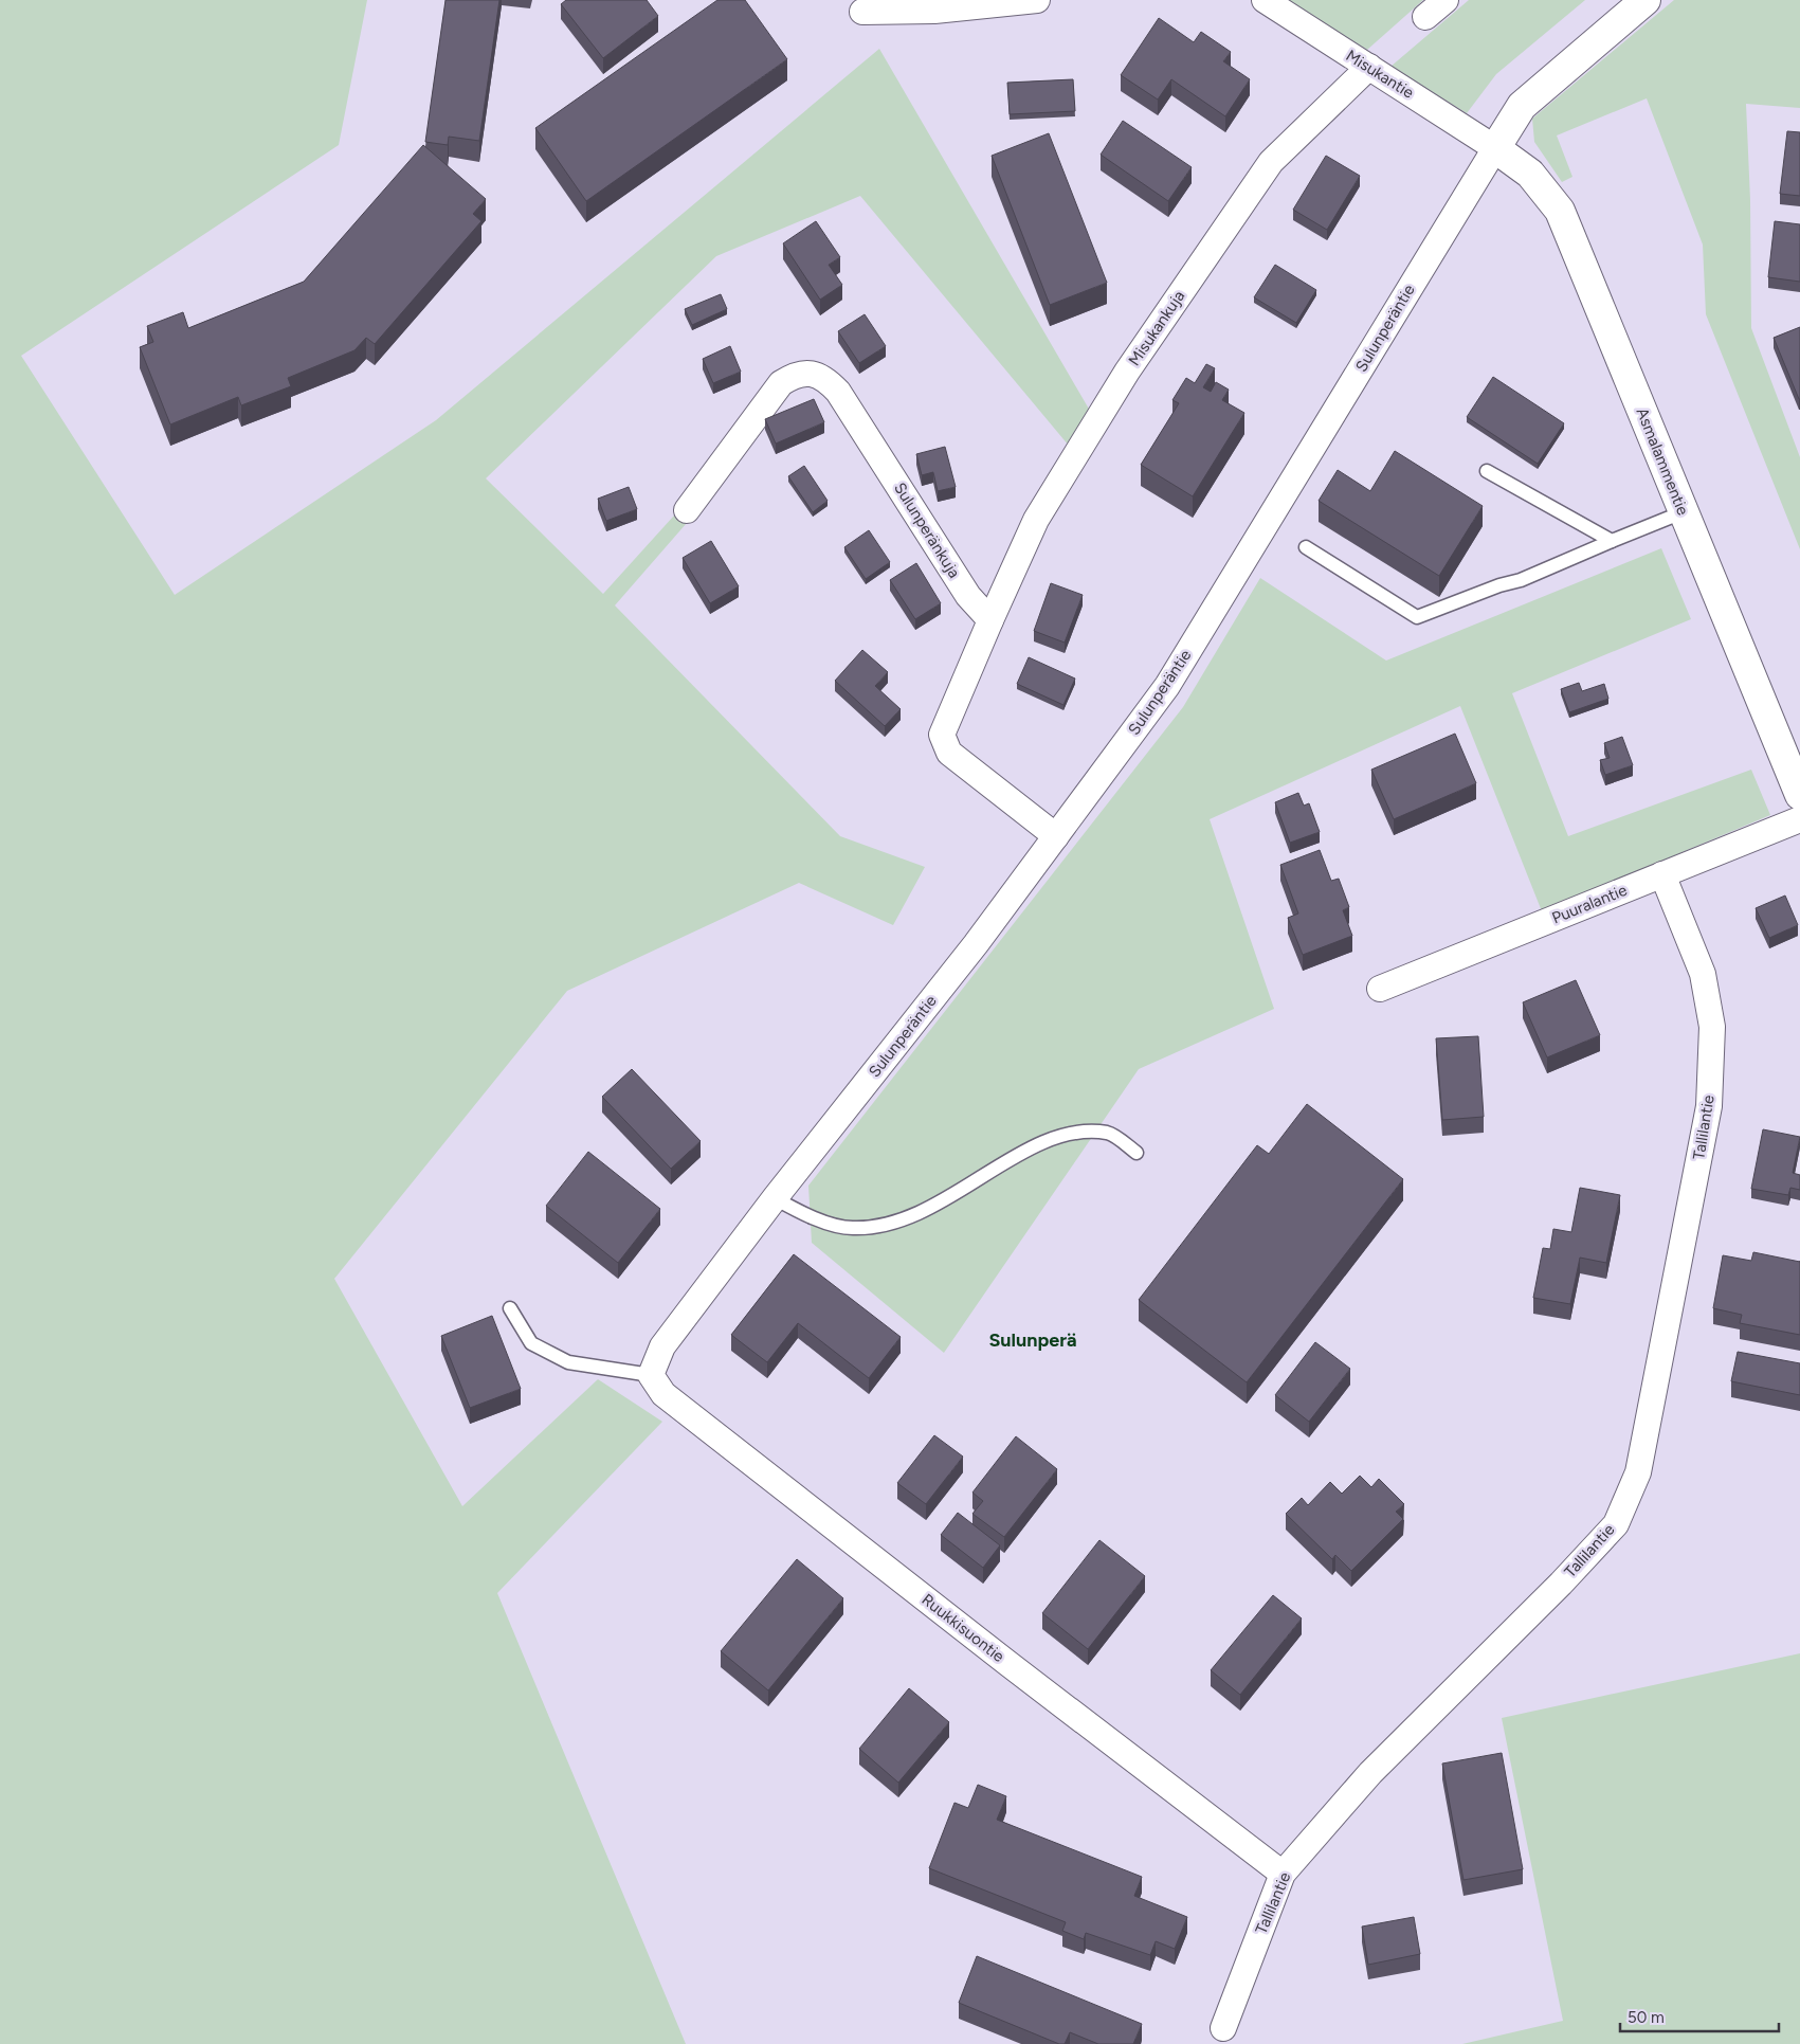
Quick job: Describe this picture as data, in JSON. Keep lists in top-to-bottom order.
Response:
{
  "streets": {
    "street": [
      "Misukantie",
      "Misukankuja",
      "Sulunperäntie",
      "Asmalammentie",
      "Sulunperänkuja",
      "Puuralantie",
      "Tallilantie",
      "Ruukkisuontie"
    ]
  },
  "crossings": [
    ["Misukantie", "Misukankuja"],
    ["Misukantie", "Sulunperäntie"],
    ["Misukantie", "Asmalammentie"],
    ["Misukankuja", "Sulunperänkuja"],
    ["Sulunperäntie", "Asmalammentie"],
    ["Sulunperäntie", "Ruukkisuontie"],
    ["Puuralantie", "Tallilantie"],
    ["Tallilantie", "Ruukkisuontie"]
  ],
  "districts": ["Sulunperä"],
  "scale_bar": "50 m"
}
